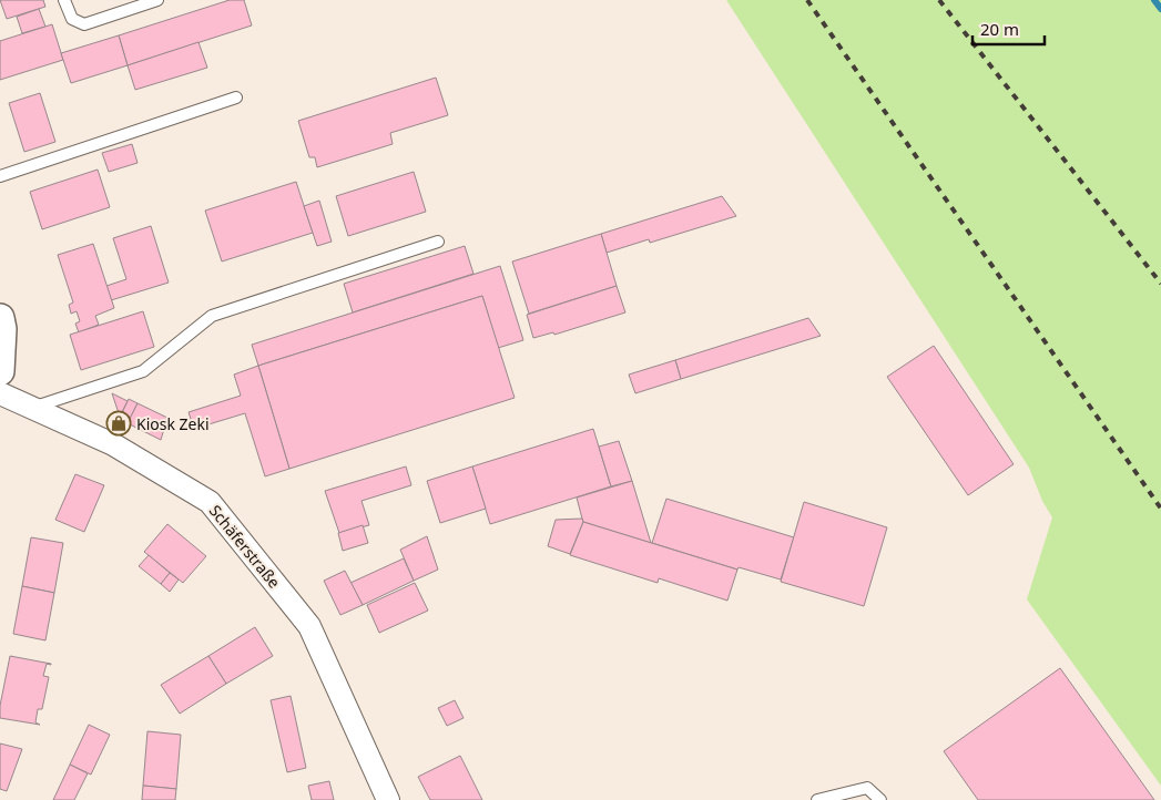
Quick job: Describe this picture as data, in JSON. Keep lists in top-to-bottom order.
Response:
{
  "streets": {
    "street": ["Schäferstraße"]
  },
  "places": {
    "shop": ["Kiosk Zeki"]
  },
  "scale_bar": "20 m"
}
